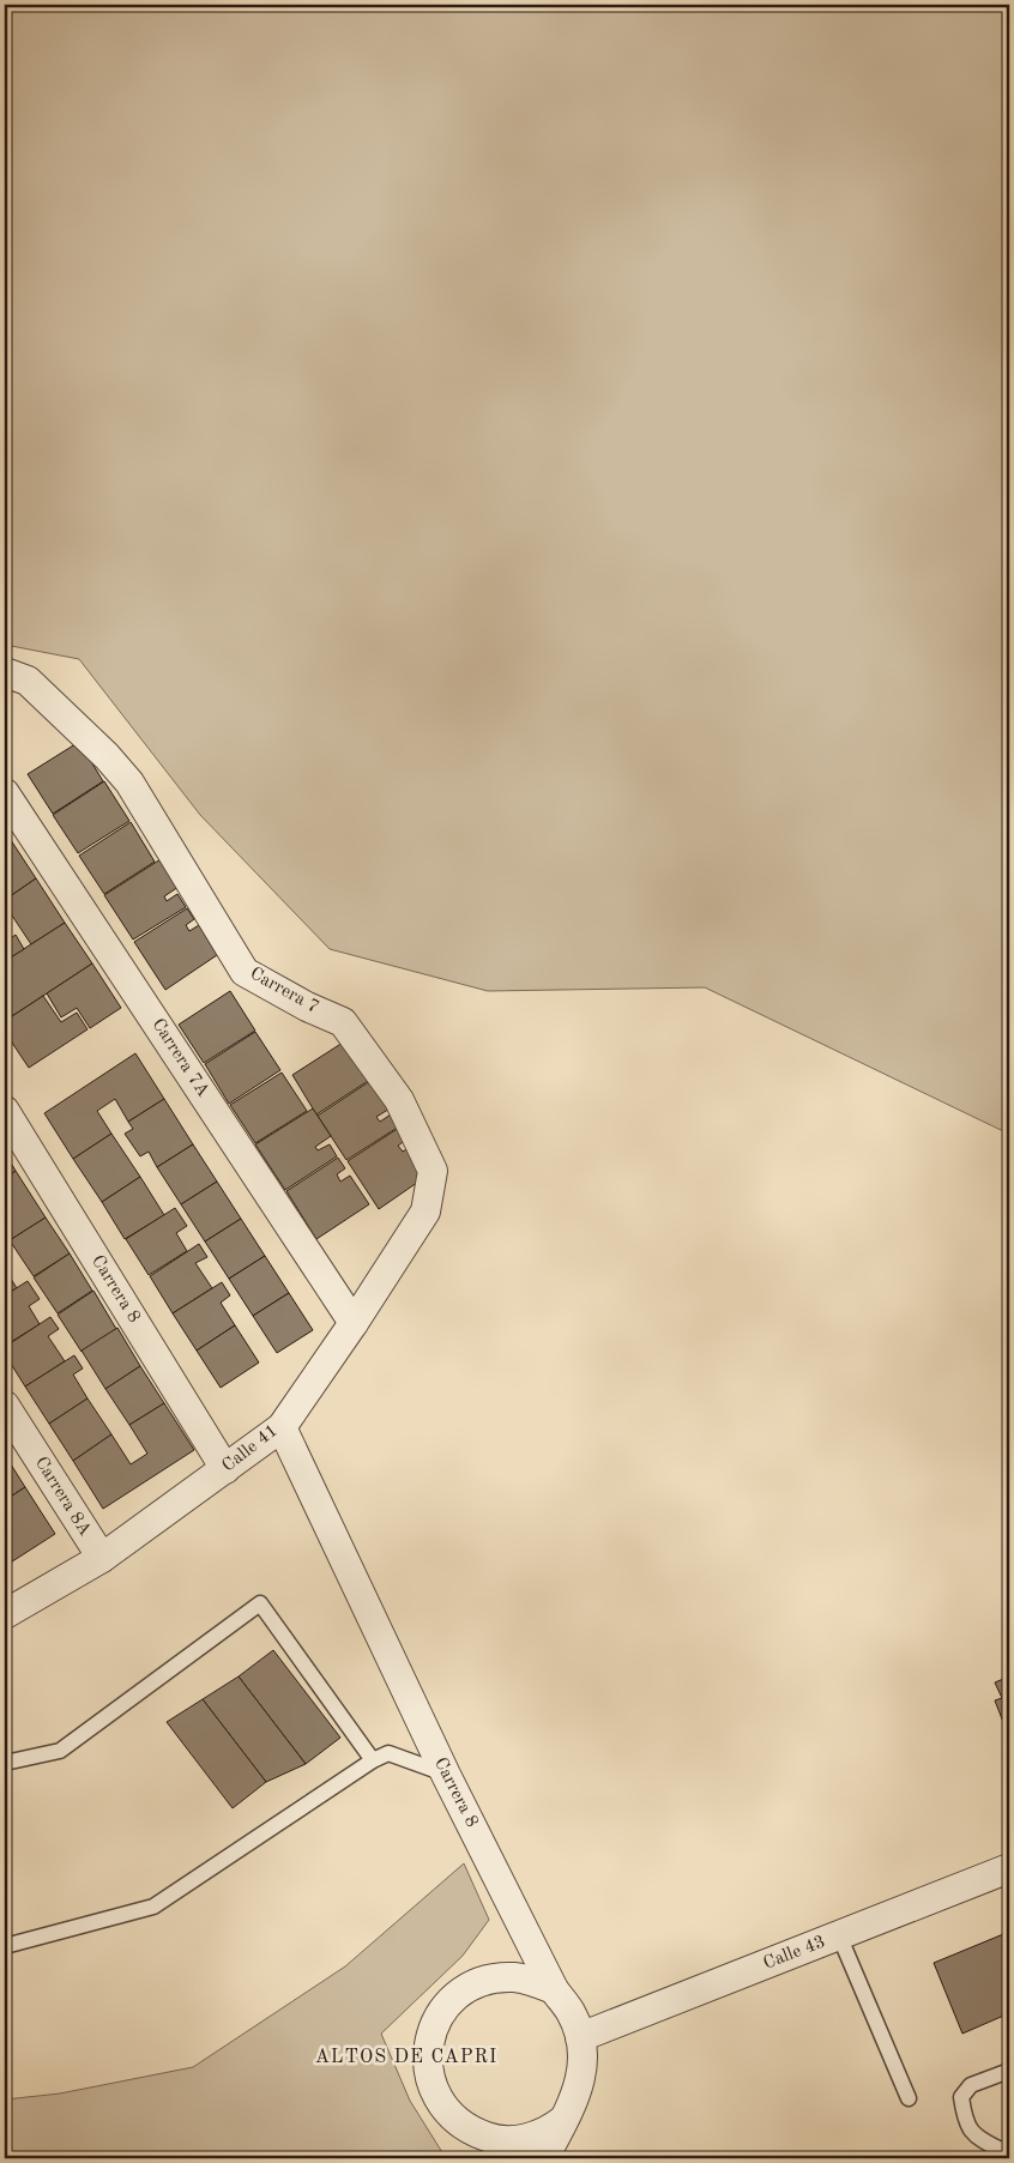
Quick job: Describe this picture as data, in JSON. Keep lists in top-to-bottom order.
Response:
{
  "streets": {
    "street": [
      "Carrera 7",
      "Carrera 7A",
      "Carrera 8",
      "Calle 41",
      "Carrera 8A",
      "Calle 43"
    ]
  },
  "crossings": [
    ["Carrera 7", "Calle 41"],
    ["Carrera 7A", "Calle 41"],
    ["Carrera 8", "Calle 41"],
    ["Carrera 8", "Calle 43"],
    ["Calle 41", "Carrera 8A"]
  ],
  "districts": ["ALTOS DE CAPRI"]
}
